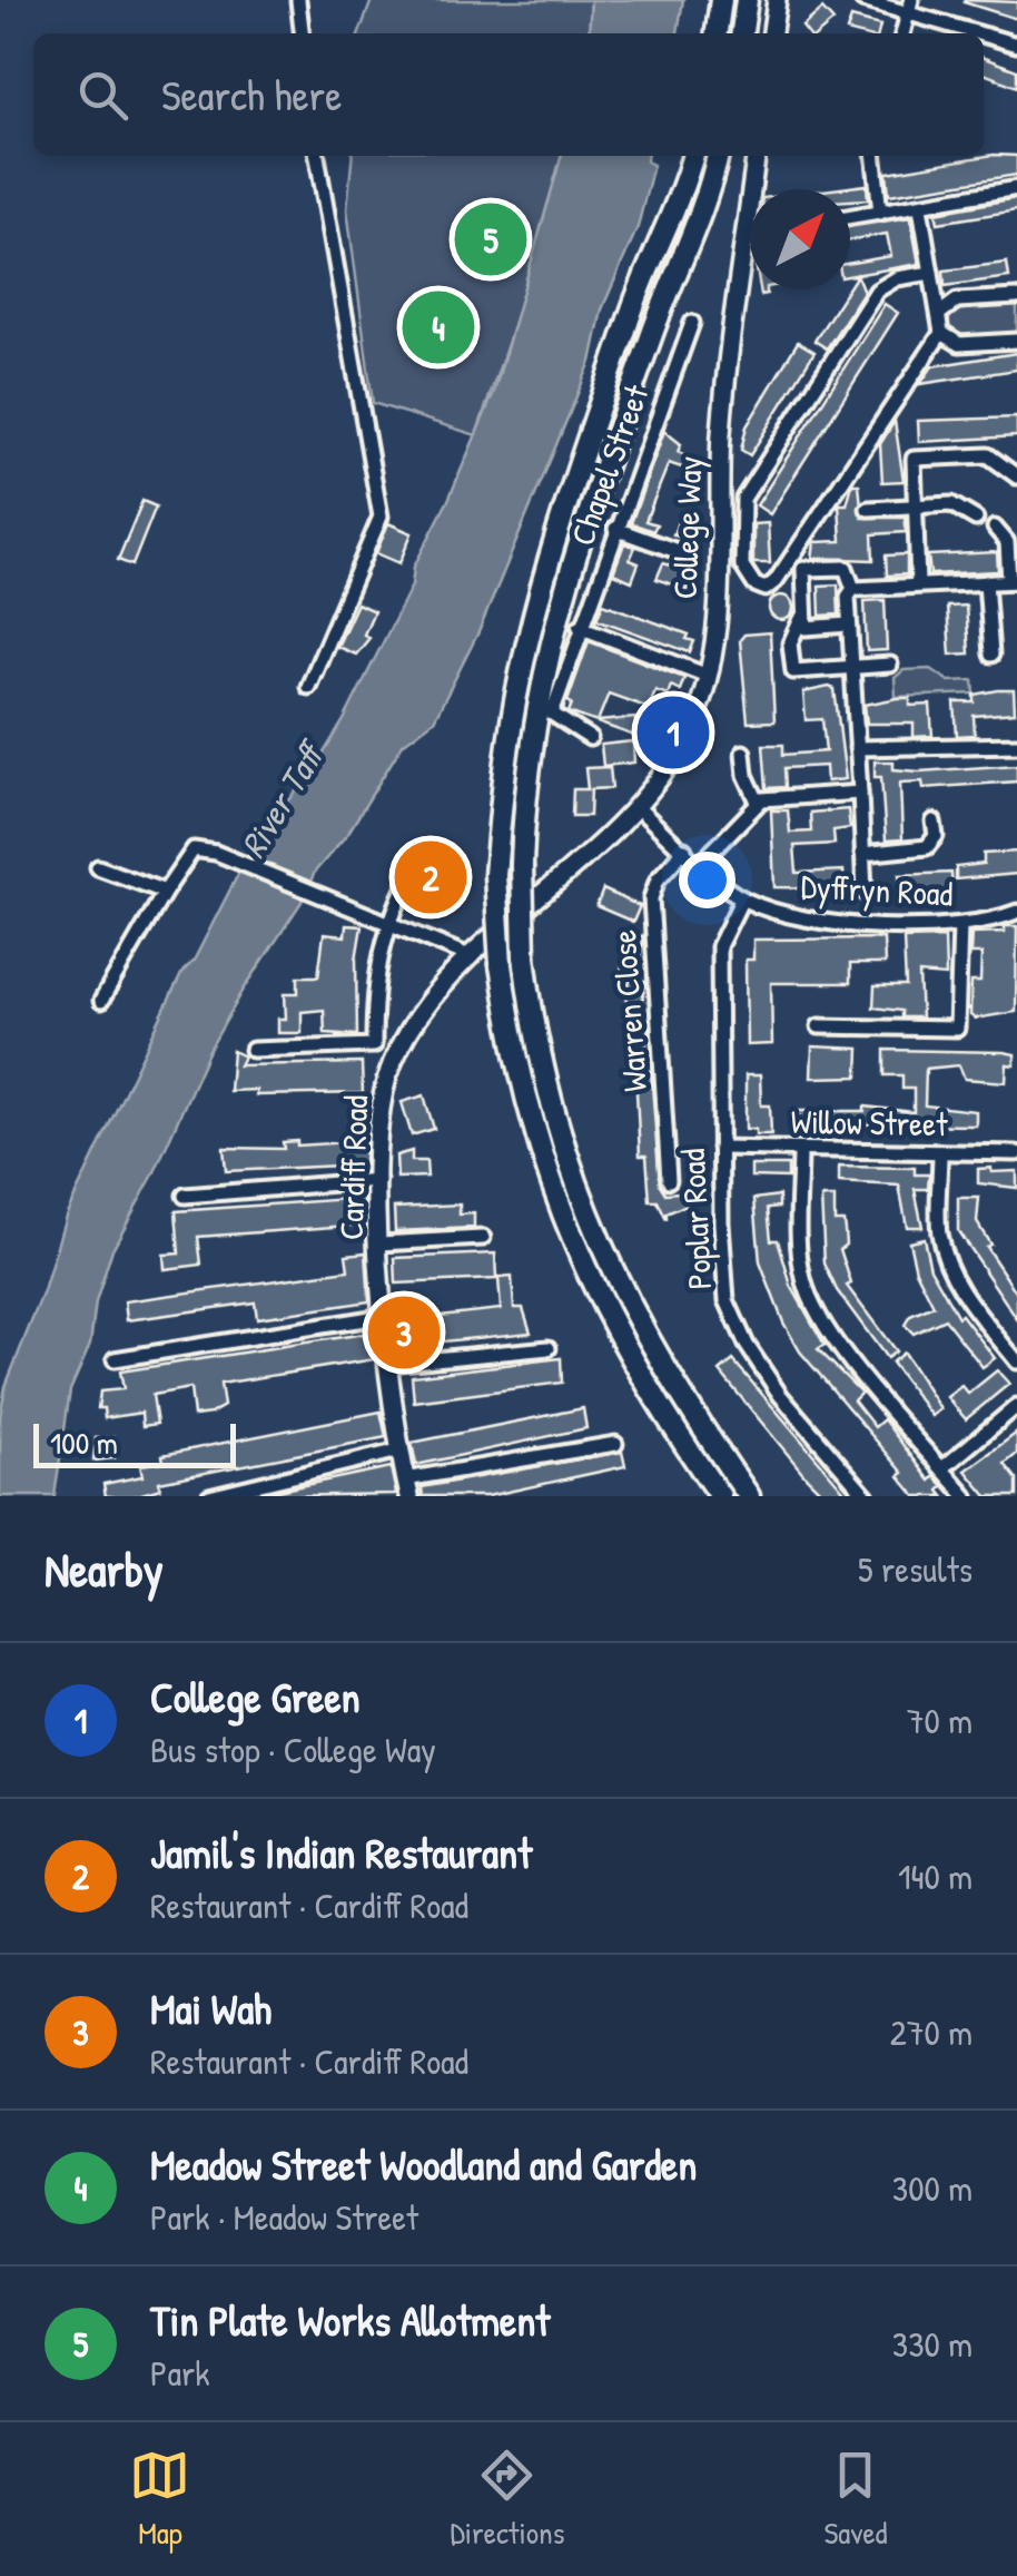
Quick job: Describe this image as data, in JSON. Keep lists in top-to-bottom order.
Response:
{
  "streets": {
    "main road": ["College Way", "Cardiff Road"],
    "street": [
      "Chapel Street",
      "Dyffryn Road",
      "Warren Close",
      "Willow Street",
      "Poplar Road"
    ]
  },
  "crossings": [
    ["College Way", "Dyffryn Road"],
    ["College Way", "Cardiff Road"],
    ["Dyffryn Road", "Warren Close"],
    ["Dyffryn Road", "Cardiff Road"],
    ["Dyffryn Road", "Poplar Road"],
    ["Willow Street", "Poplar Road"]
  ],
  "water": ["River Taff"],
  "scale_bar": "100 m",
  "north": "top right",
  "page": {
    "search": "Search here",
    "pins": [
      "5",
      "4",
      "1",
      "2",
      "3"
    ],
    "scale": "100 m",
    "heading": ["Nearby", "5 results"],
    "list": [
      {
        "mark": "1",
        "name": "College Green",
        "note": "Bus stop · College Way",
        "value": "70 m"
      },
      {
        "mark": "2",
        "name": "Jamil's Indian Restaurant",
        "note": "Restaurant · Cardiff Road",
        "value": "140 m"
      },
      {
        "mark": "3",
        "name": "Mai Wah",
        "note": "Restaurant · Cardiff Road",
        "value": "270 m"
      },
      {
        "mark": "4",
        "name": "Meadow Street Woodland and Garden",
        "note": "Park · Meadow Street",
        "value": "300 m"
      },
      {
        "mark": "5",
        "name": "Tin Plate Works Allotment",
        "note": "Park",
        "value": "330 m"
      }
    ],
    "nav": ["Map", "Directions", "Saved"]
  }
}
